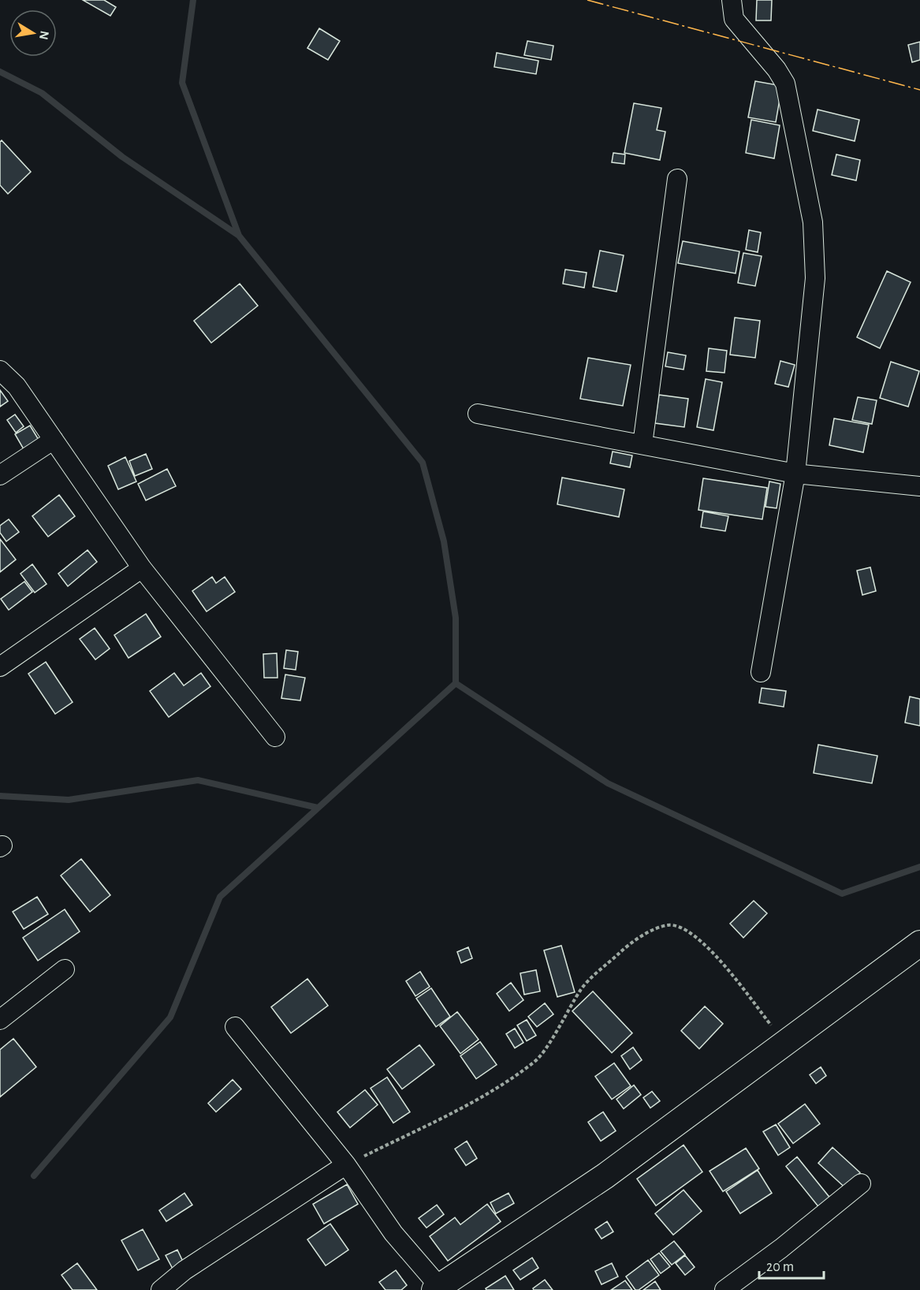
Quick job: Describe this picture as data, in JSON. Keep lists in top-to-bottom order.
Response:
{
  "scale_bar": "20 m",
  "north": "right"
}
